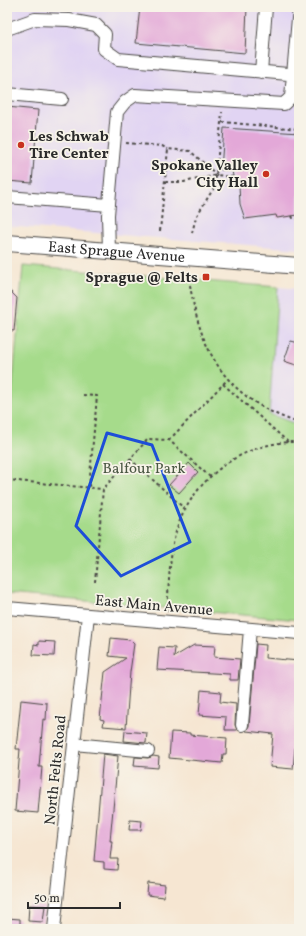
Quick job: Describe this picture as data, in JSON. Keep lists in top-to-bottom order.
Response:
{
  "streets": {
    "main road": ["East Sprague Avenue"],
    "street": ["East Main Avenue", "North Felts Road"]
  },
  "crossings": [
    ["East Main Avenue", "North Felts Road"]
  ],
  "parks": ["Balfour Park"],
  "places": {
    "other": ["Les Schwab Tire Center", "Spokane Valley City Hall"],
    "transit": ["Sprague @ Felts"]
  },
  "scale_bar": "50 m"
}
